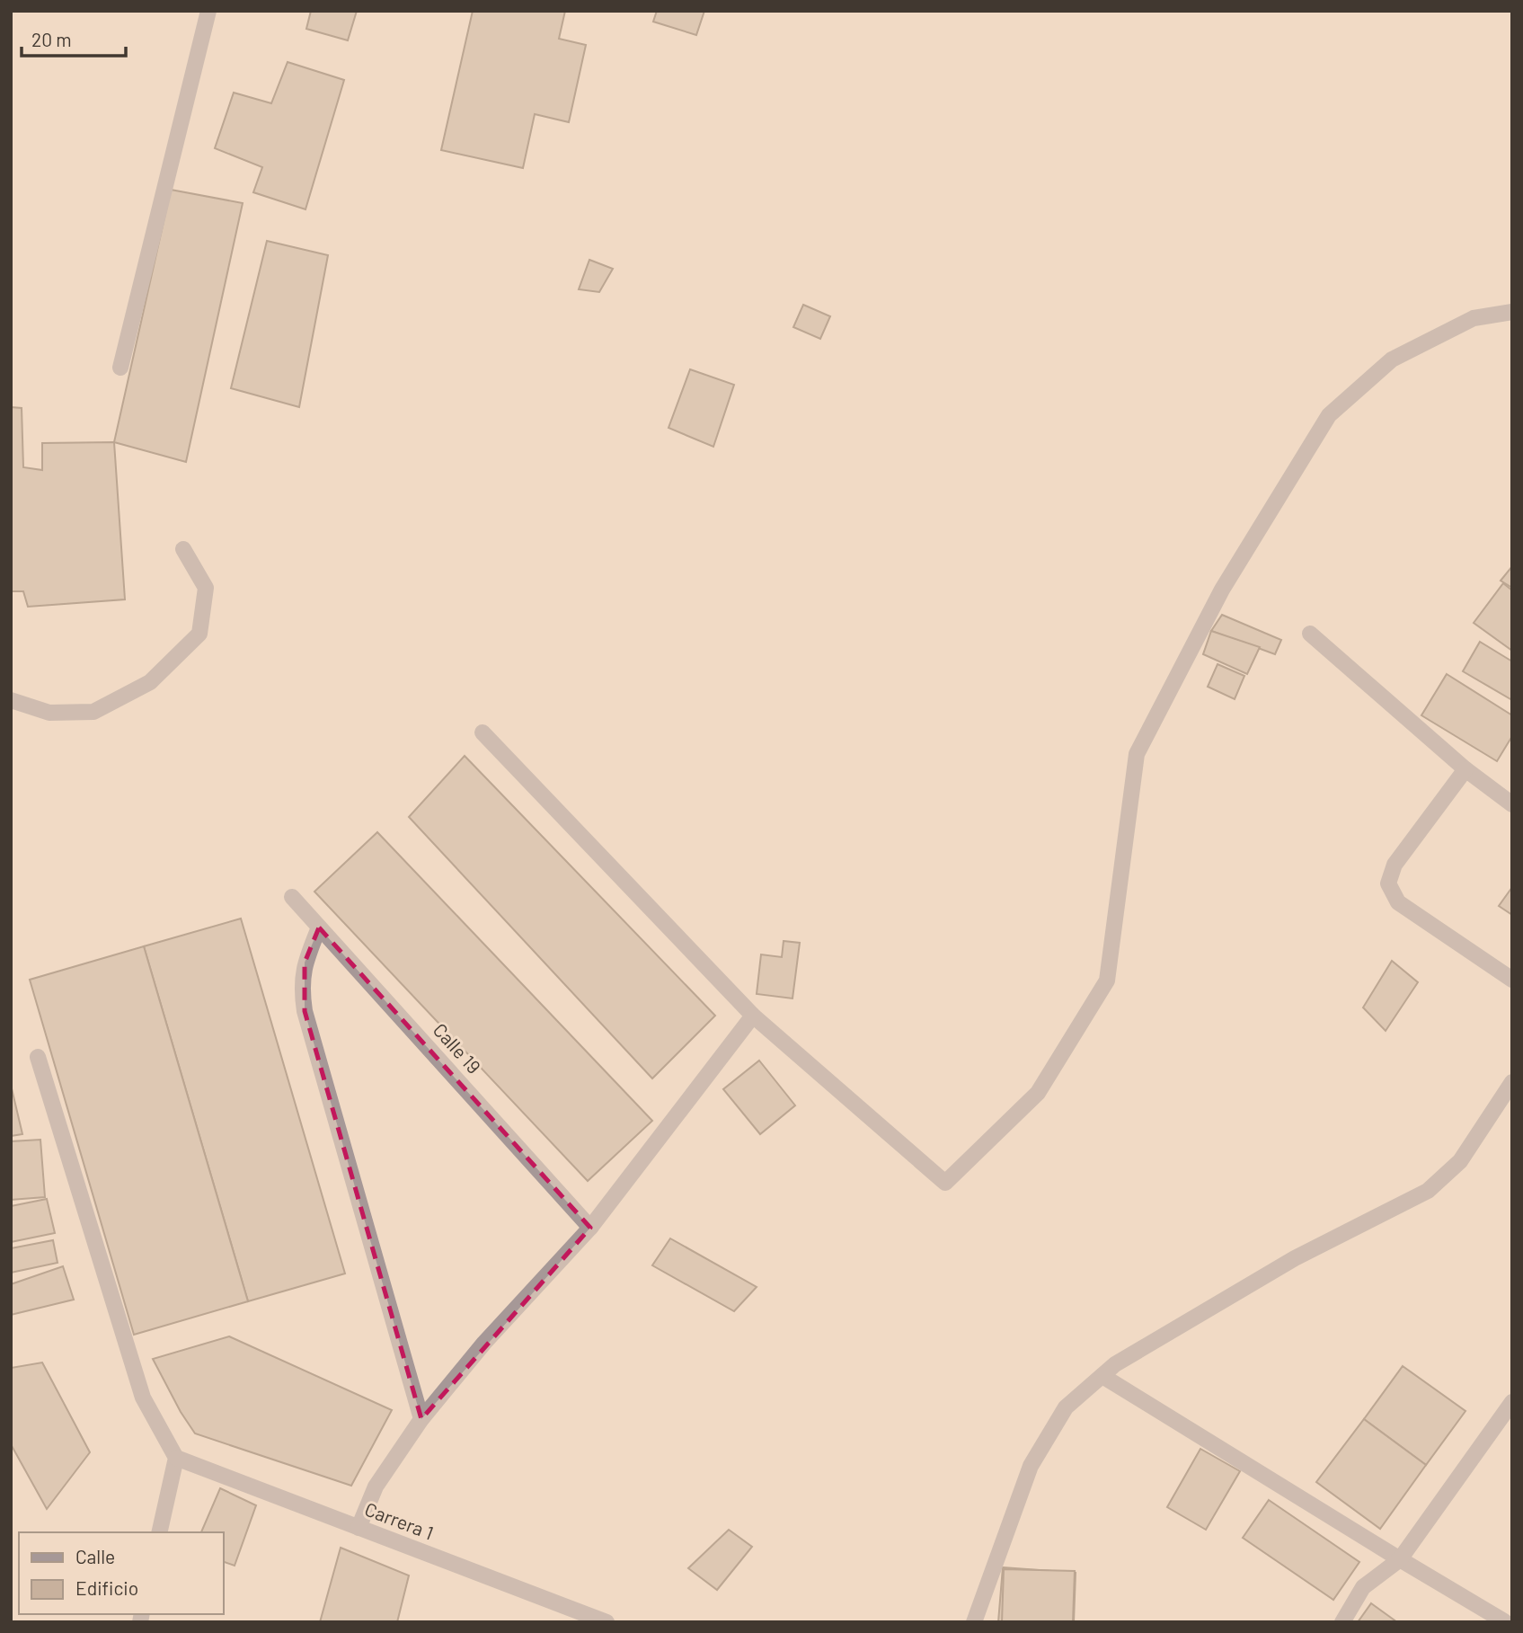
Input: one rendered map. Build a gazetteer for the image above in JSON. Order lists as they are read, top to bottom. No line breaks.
{"streets":{"street":["Calle 19","Carrera 1"]},"legend":["Calle","Edificio"],"scale_bar":"20 m"}
